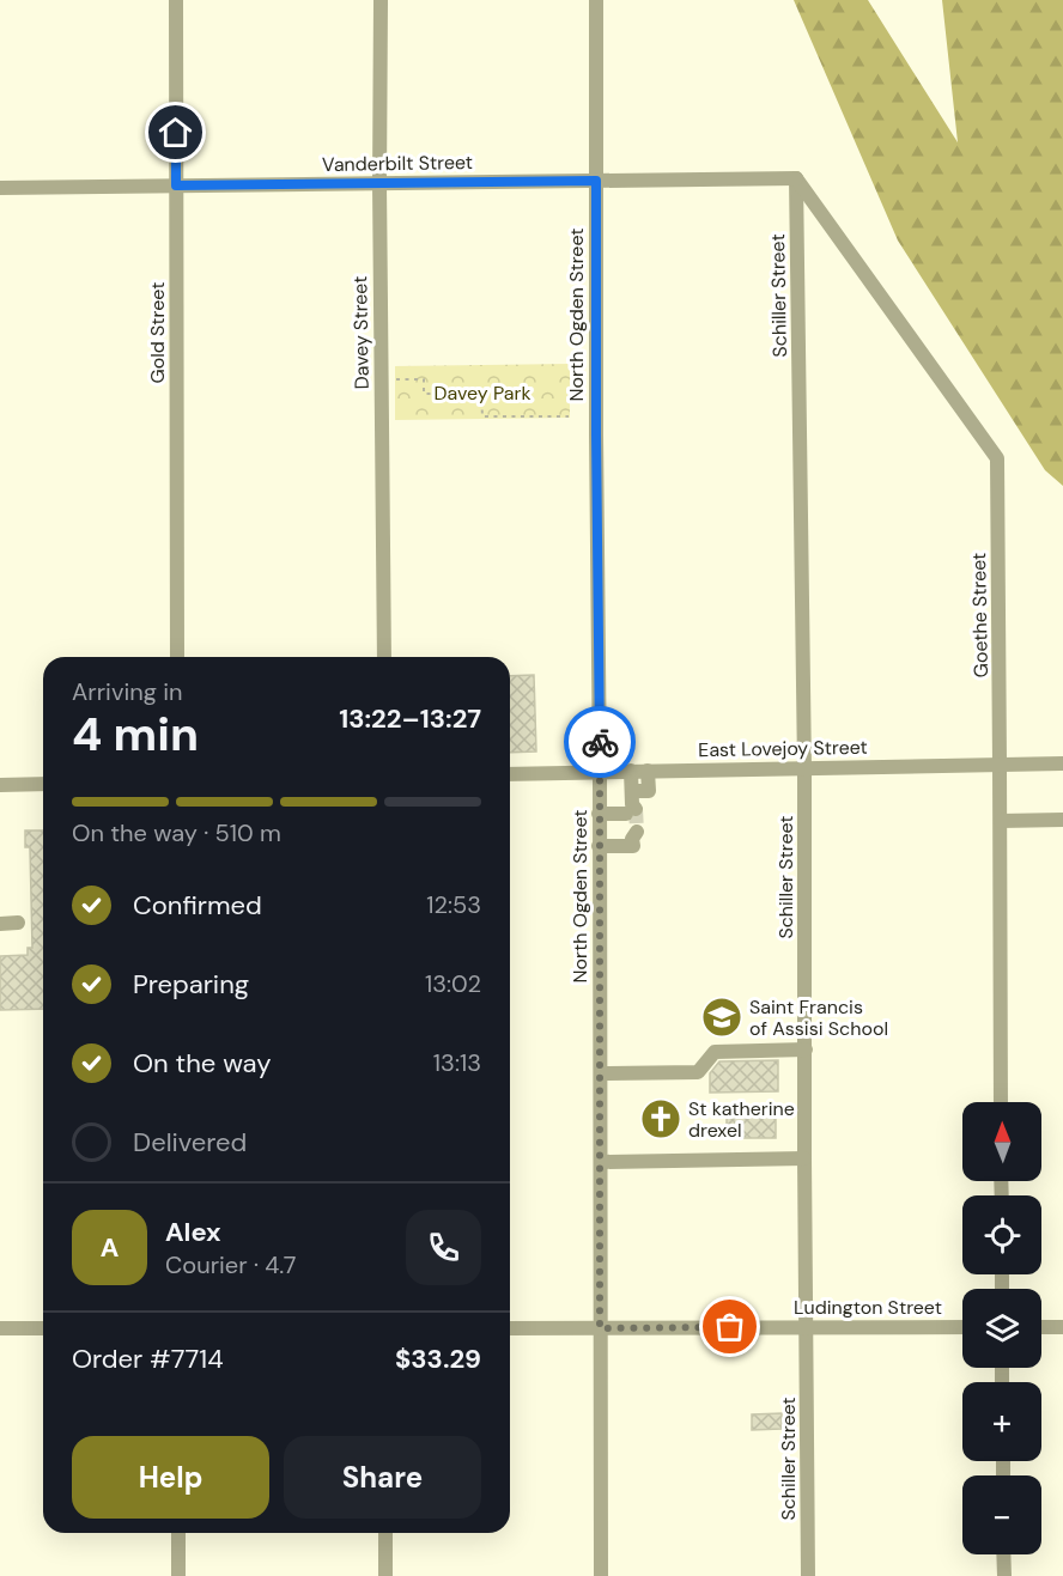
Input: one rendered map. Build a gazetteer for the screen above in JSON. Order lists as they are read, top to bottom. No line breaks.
{"streets":{"street":["Vanderbilt Street","Schiller Street","North Ogden Street","Gold Street","Davey Street","Goethe Street","East Lovejoy Street","Ludington Street"]},"crossings":[["Vanderbilt Street","Schiller Street"],["Vanderbilt Street","North Ogden Street"],["Vanderbilt Street","Gold Street"],["Vanderbilt Street","Davey Street"],["Vanderbilt Street","Goethe Street"],["Schiller Street","Goethe Street"],["Schiller Street","East Lovejoy Street"],["Schiller Street","Ludington Street"],["North Ogden Street","East Lovejoy Street"],["North Ogden Street","Ludington Street"],["Goethe Street","East Lovejoy Street"]],"parks":["Davey Park"],"places":{"school or university":["Saint Francis of Assisi School"],"church":["St katherine drexel"]},"north":"top","page":{"heading":["4 min","Arriving in","13:22–13:27"],"panel":["Alex","Courier · 4.7","Order #7714","$33.29"],"bar":"On the way · 510 m","list":[["Confirmed","12:53"],["Preparing","13:02"],["On the way","13:13"],"Delivered"],"map_buttons":["+","−"],"round":"A","buttons":["Help","Share"]}}
